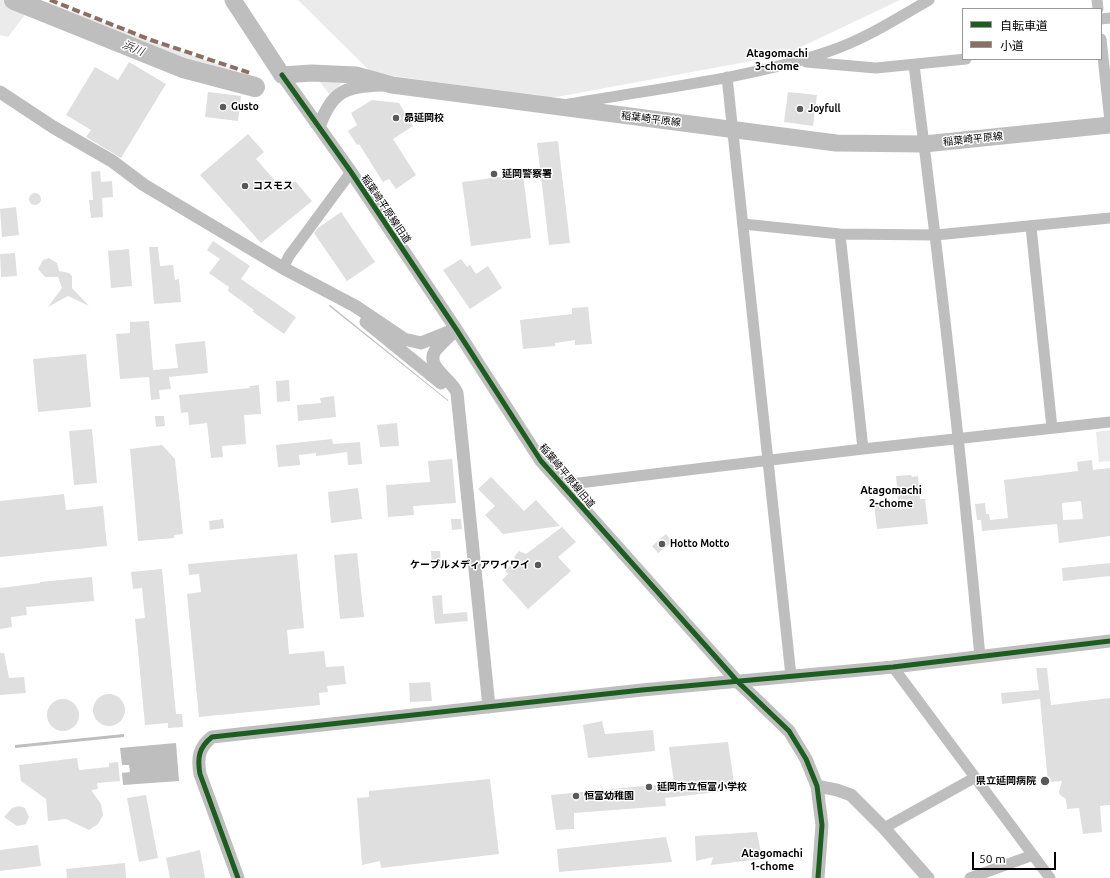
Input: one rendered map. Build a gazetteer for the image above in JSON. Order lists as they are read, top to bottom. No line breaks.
{"streets":{"main road":["稲葉崎平原線"],"street":["稲葉崎平原線旧道"]},"crossings":[["稲葉崎平原線","稲葉崎平原線旧道"]],"districts":["Atagomachi 3-chome","Atagomachi 2-chome","Atagomachi 1-chome"],"water":["浜川"],"places":["Gusto","Joyfull","昴延岡校","延岡警察署","コスモス","Hotto Motto","ケーブルメディアワイワイ","県立延岡病院","延岡市立恒富小学校","恒富幼稚園"],"legend":["自転車道","小道"],"scale_bar":"50 m"}
